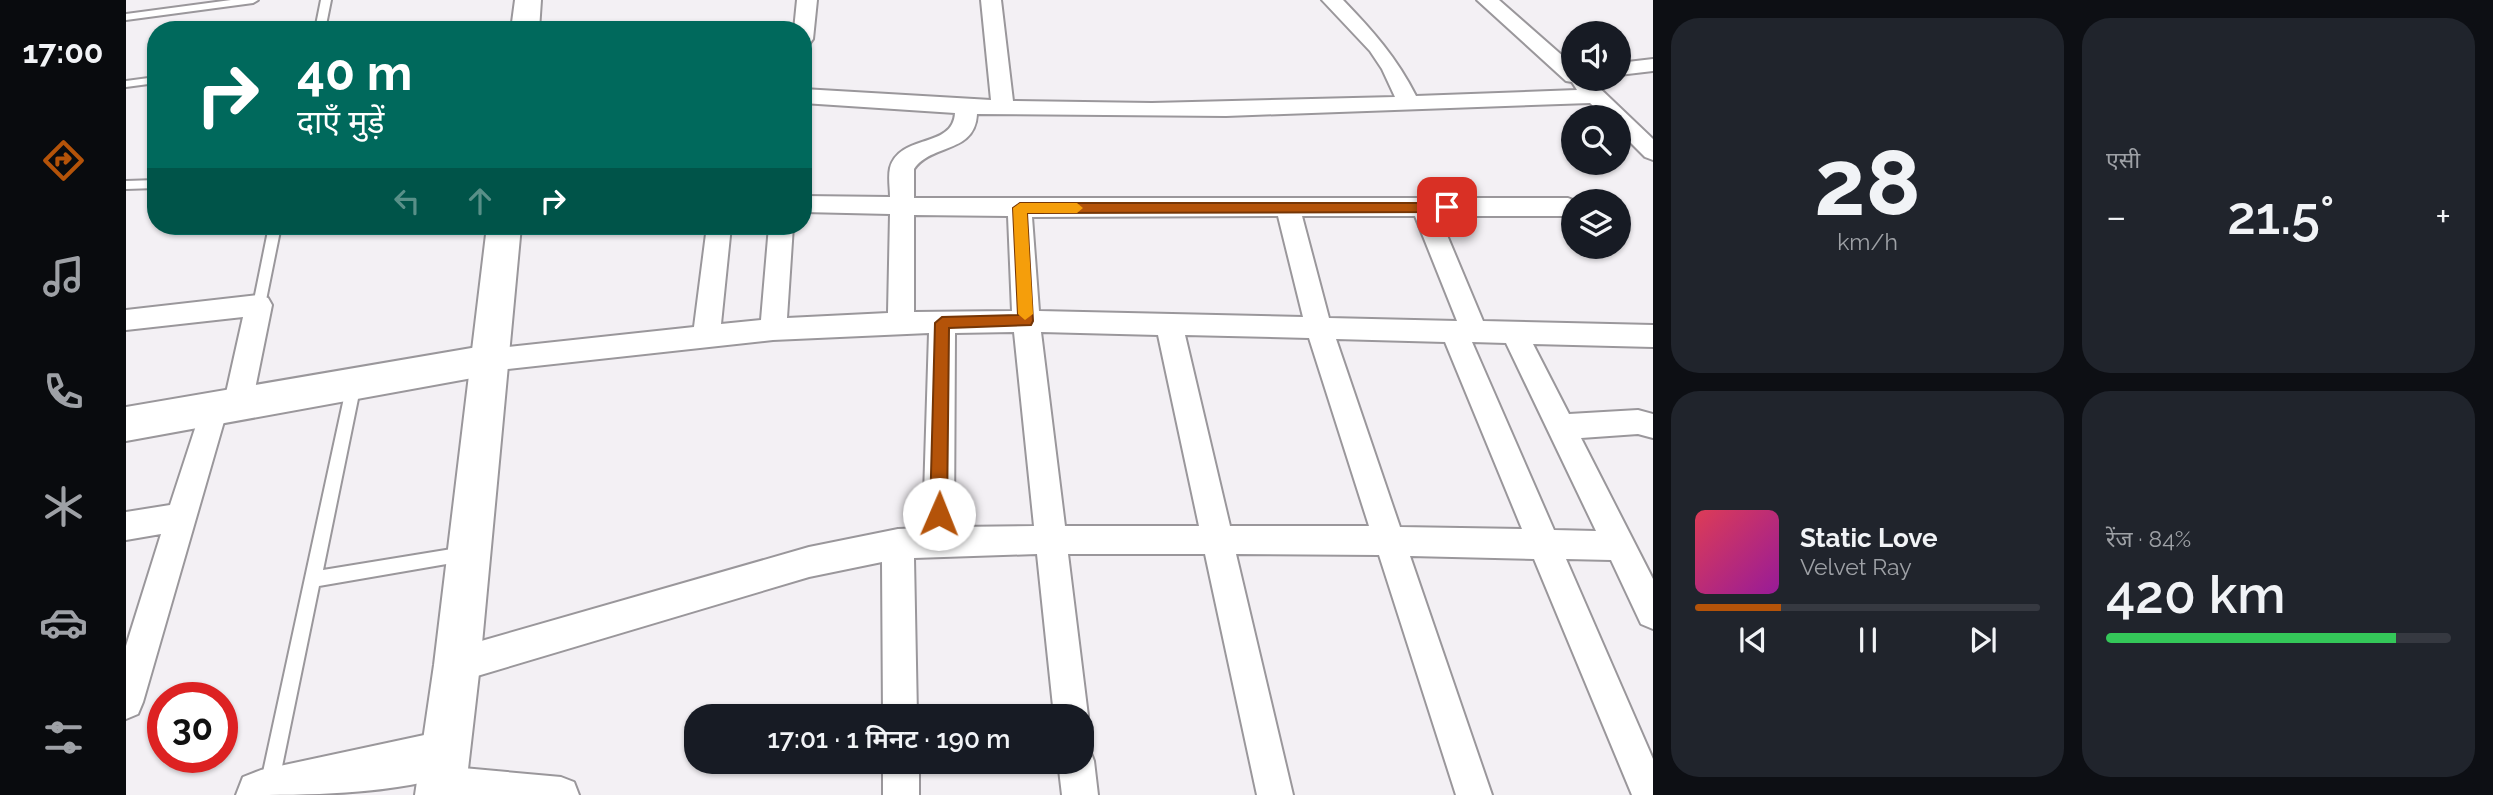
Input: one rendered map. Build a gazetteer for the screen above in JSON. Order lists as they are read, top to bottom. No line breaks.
{"page":{"tabs":"17:00","tile":[["28","km/h"],"एसी",["रेंज · 84%","420 km"]],"turn":["40 m","दाएँ मुड़ें"],"heat":["−","21.5°","+"],"song":["Static Love","Velvet Ray"],"limit":"30","trip":"17:01 · 1 मिनट · 190 m"}}
